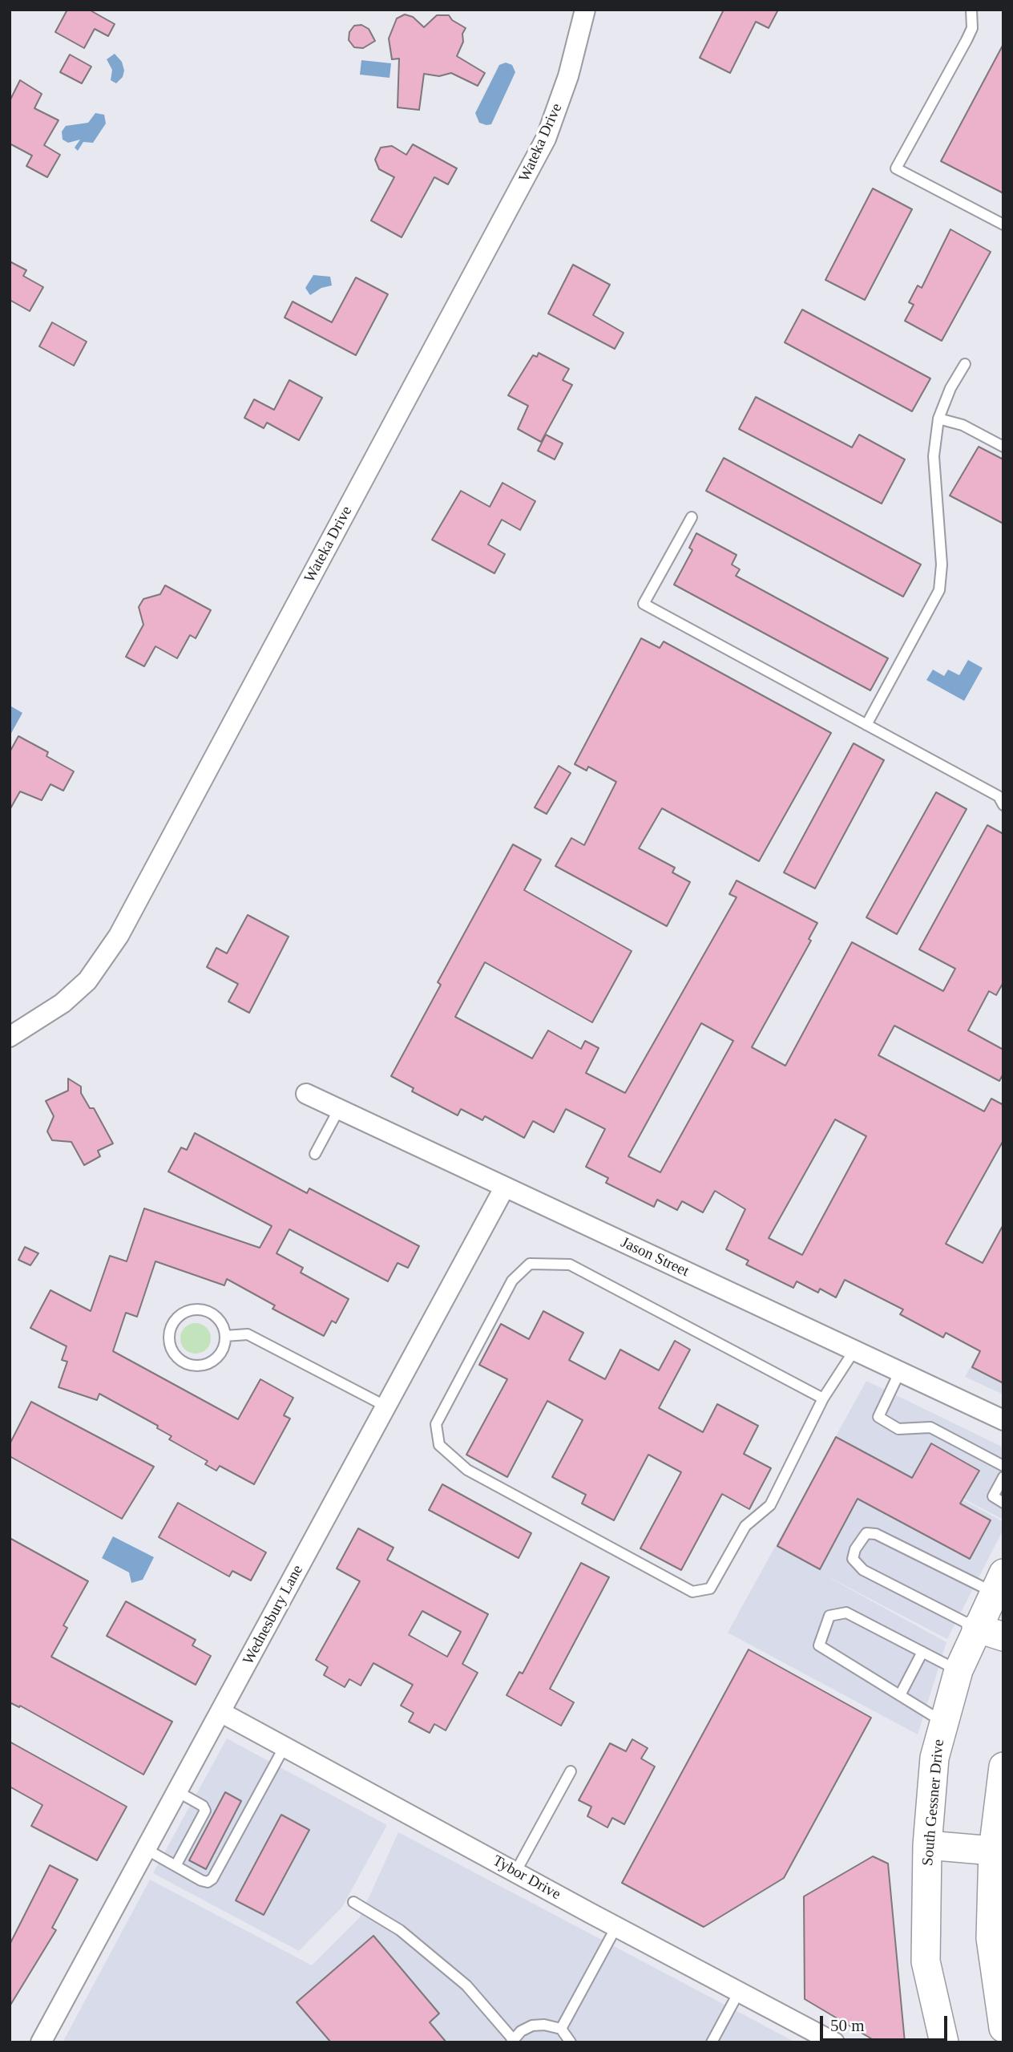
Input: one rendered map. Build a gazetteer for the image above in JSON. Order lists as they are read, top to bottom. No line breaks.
{"streets":{"main road":["South Gessner Drive"],"street":["Wateka Drive","Jason Street","Wednesbury Lane","Tybor Drive"]},"crossings":[["Jason Street","Wednesbury Lane"],["Wednesbury Lane","Tybor Drive"]],"scale_bar":"50 m"}
